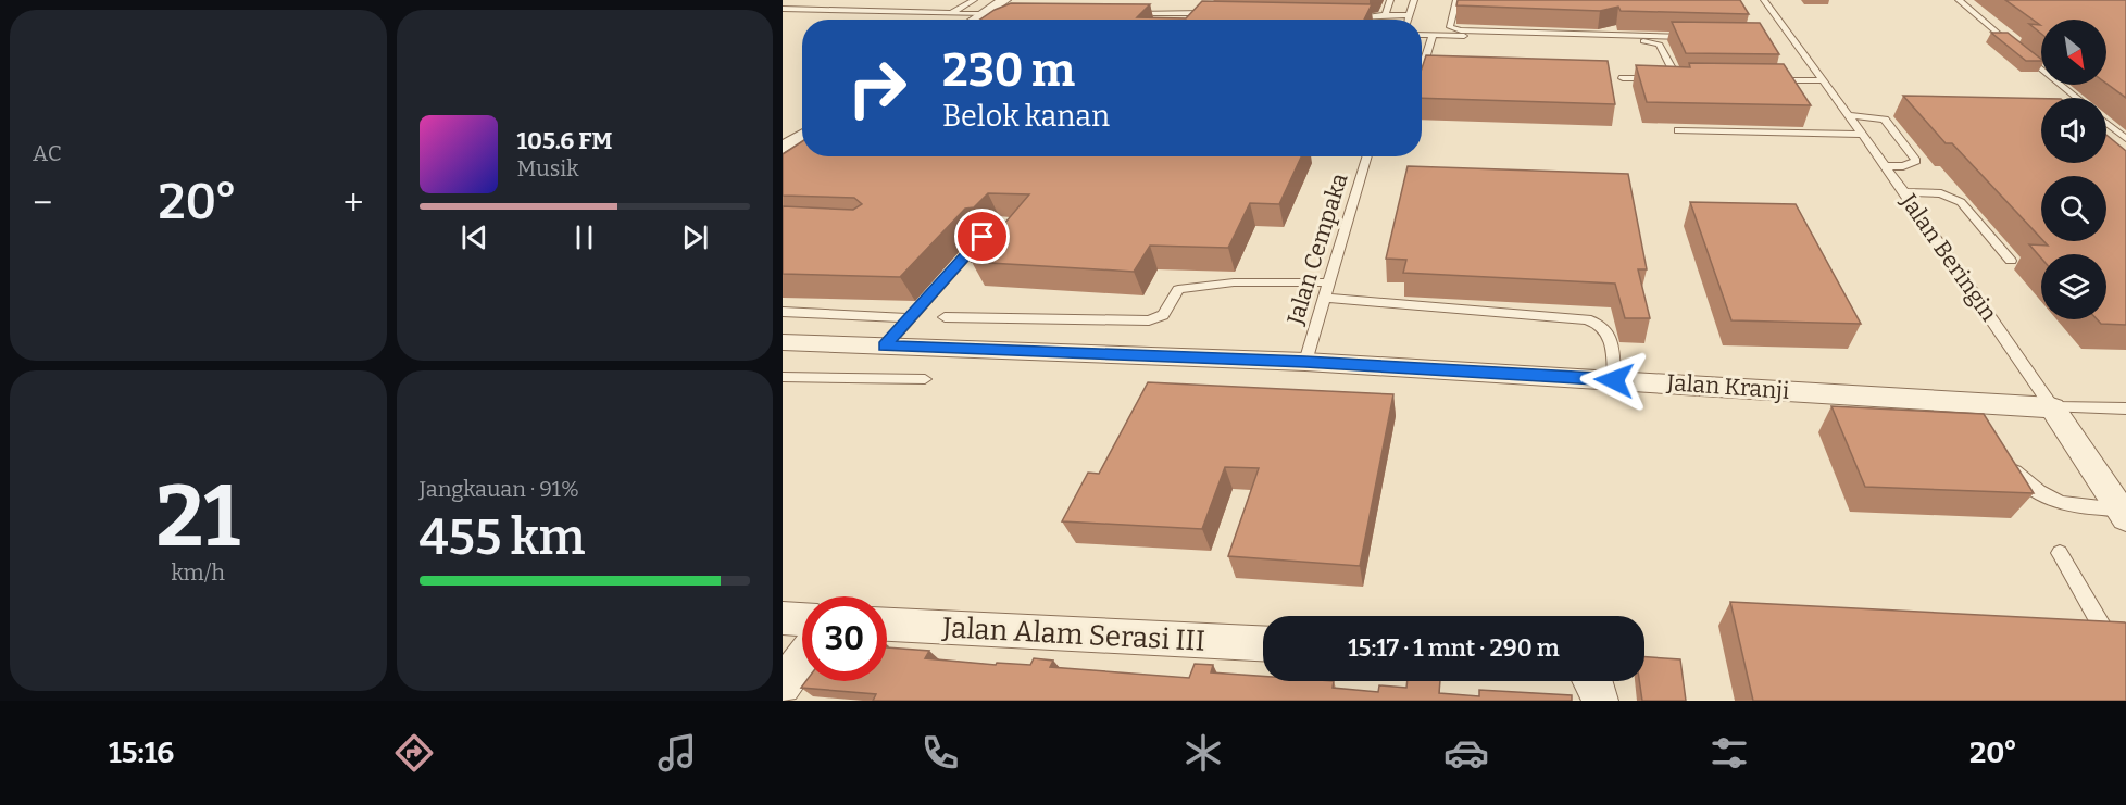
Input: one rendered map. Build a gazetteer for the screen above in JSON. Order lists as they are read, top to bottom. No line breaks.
{"streets":{"street":["Jalan Beringin","Jalan Kranji","Jalan Alam Serasi III"],"lane":["Jalan Cempaka"]},"crossings":[["Jalan Cempaka","Jalan Kranji"],["Jalan Beringin","Jalan Kranji"]],"north":"bottom right","page":{"tile":["AC",["21","km/h"],["Jangkauan · 91%","455 km"]],"turn":["230 m","Belok kanan"],"song":["105.6 FM","Musik"],"heat":["−","20°","+"],"limit":"30","trip":"15:17 · 1 mnt · 290 m","tabs":["15:16","20°"]}}
